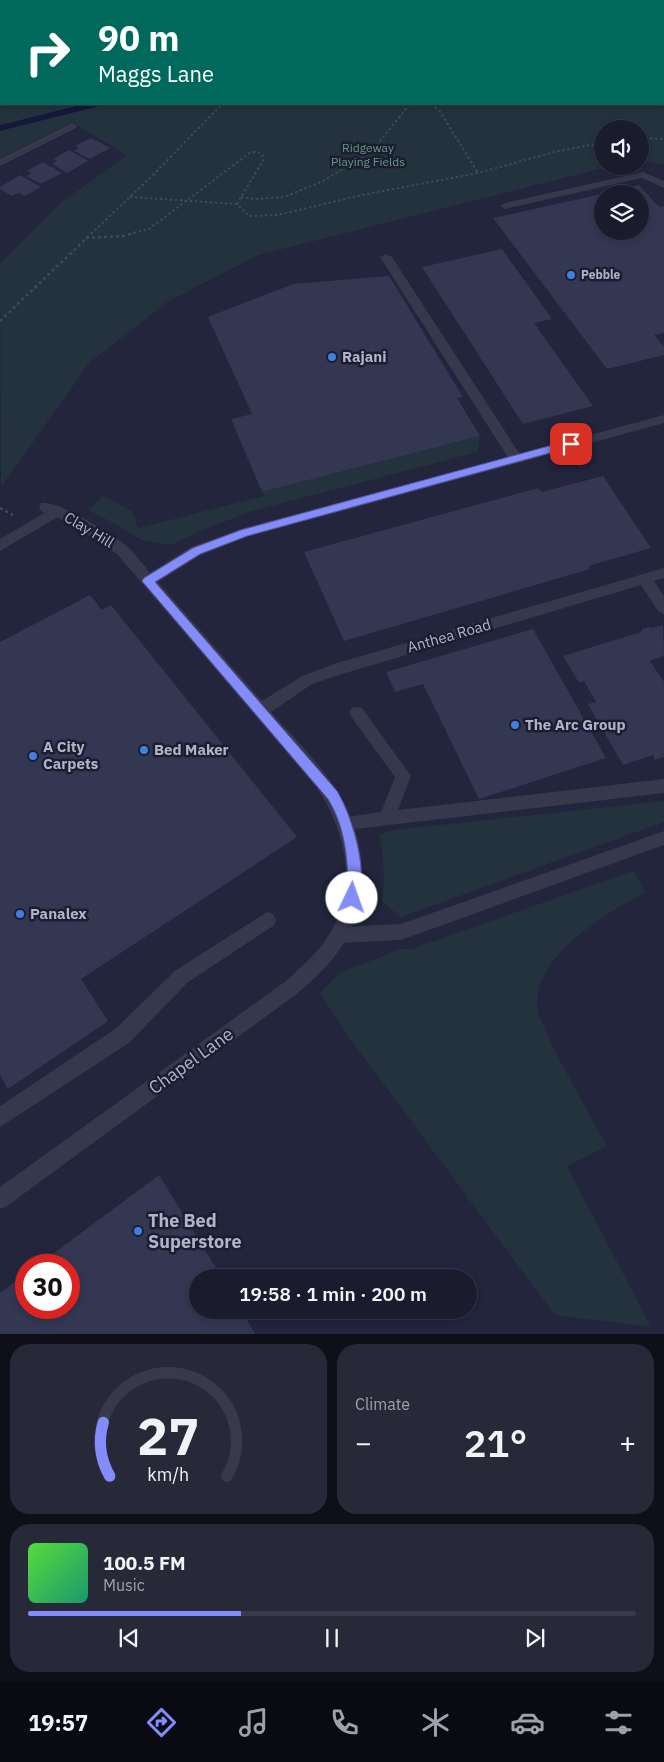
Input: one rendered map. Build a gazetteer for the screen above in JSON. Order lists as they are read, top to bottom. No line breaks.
{"streets":{"street":["Clay Hill","Anthea Road","Chapel Lane"]},"crossings":[["Clay Hill","Anthea Road"],["Clay Hill","Chapel Lane"]],"parks":["Ridgeway Playing Fields"],"places":["Pebble","Rajani","The Arc Group","Bed Maker","A City Carpets","Panalex","The Bed Superstore"],"page":{"turn":["90 m","Maggs Lane"],"limit":"30","trip":"19:58 · 1 min · 200 m","tile":"Climate","heat":["−","21°","+"],"song":["100.5 FM","Music"],"tabs":"19:57","gauge":["27","km/h"]}}
